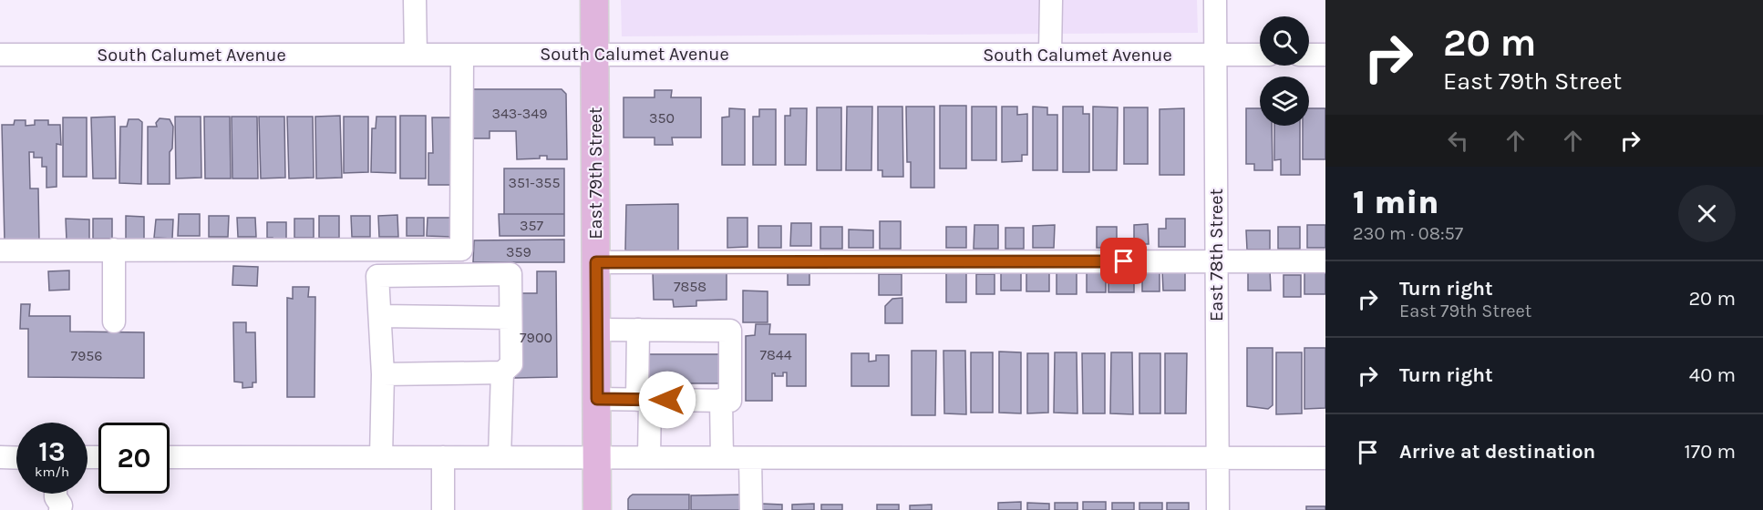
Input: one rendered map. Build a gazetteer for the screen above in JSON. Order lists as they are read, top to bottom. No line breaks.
{"streets":{"main road":["East 79th Street"],"street":["South Calumet Avenue","East 78th Street"]},"crossings":[["South Calumet Avenue","East 79th Street"],["South Calumet Avenue","East 78th Street"]],"house_numbers":["343-349","350","351-355","357","359","7858","7900","7844","7956"],"page":{"turn":["20 m","East 79th Street"],"heading":["1 min","230 m · 08:57"],"list":[{"name":"Turn right","note":"East 79th Street","value":"20 m"},{"name":"Turn right","value":"40 m"},{"name":"Arrive at destination","value":"170 m"}],"speed":"13 km/h","limit":"20"}}
